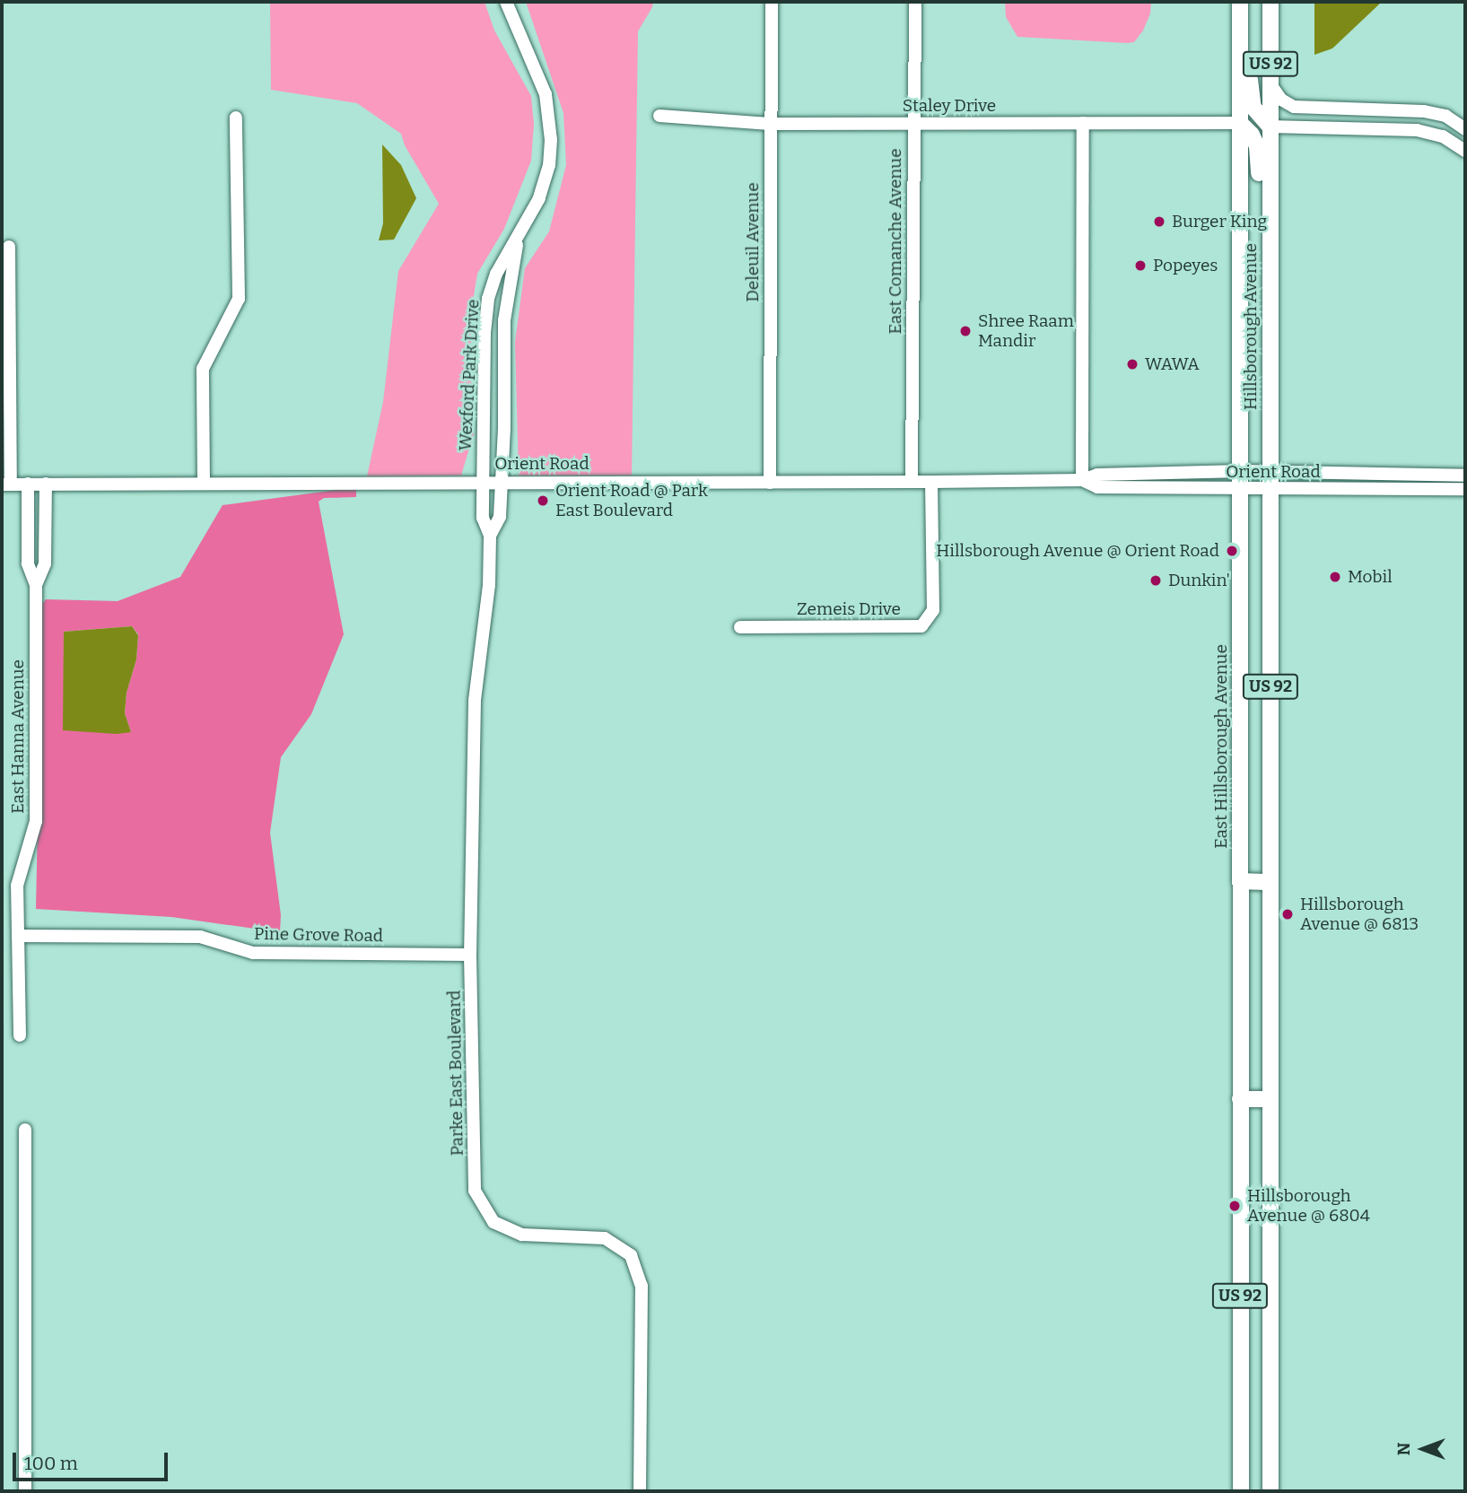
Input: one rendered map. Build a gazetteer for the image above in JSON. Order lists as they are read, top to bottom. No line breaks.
{"streets":{"main road":["US 92","Hillsborough Avenue","East Hillsborough Avenue"],"street":["Staley Drive","East Comanche Avenue","Deleuil Avenue","Wexford Park Drive","Orient Road","Zemeis Drive","East Hanna Avenue","Pine Grove Road","Parke East Boulevard"]},"crossings":[["US 92","Hillsborough Avenue"],["US 92","Orient Road"],["Staley Drive","East Comanche Avenue"],["Staley Drive","Deleuil Avenue"],["Staley Drive","East Hillsborough Avenue"],["East Comanche Avenue","Orient Road"],["Deleuil Avenue","Orient Road"],["Hillsborough Avenue","Orient Road"],["Wexford Park Drive","Orient Road"],["Wexford Park Drive","Parke East Boulevard"],["Orient Road","Zemeis Drive"],["Orient Road","East Hanna Avenue"],["Orient Road","East Hillsborough Avenue"],["Orient Road","Parke East Boulevard"],["East Hanna Avenue","Pine Grove Road"],["Pine Grove Road","Parke East Boulevard"]],"places":["Burger King","Popeyes","Shree Raam Mandir","WAWA","Orient Road @ Park East Boulevard","Hillsborough Avenue @ Orient Road","Mobil","Dunkin'","Hillsborough Avenue @ 6813","Hillsborough Avenue @ 6804"],"scale_bar":"100 m","north":"left"}
